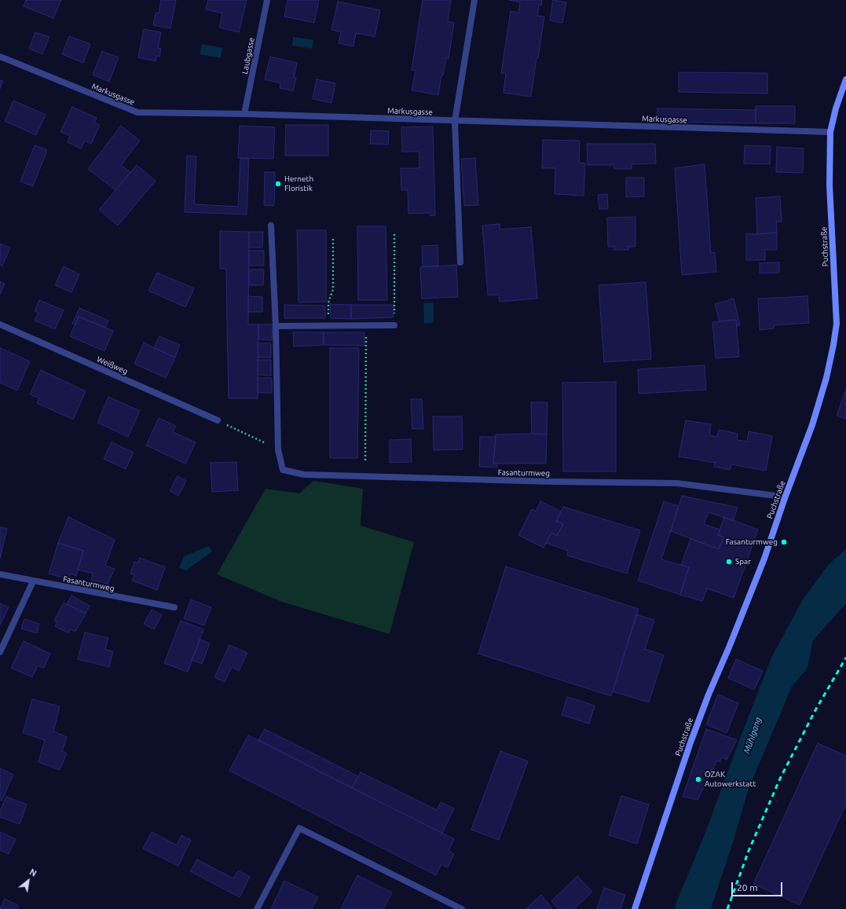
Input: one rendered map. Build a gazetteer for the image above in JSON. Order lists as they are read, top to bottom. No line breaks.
{"streets":{"main road":["Puchstraße"],"street":["Laubgasse","Markusgasse","Weißweg","Fasanturmweg"]},"crossings":[["Laubgasse","Markusgasse"],["Markusgasse","Puchstraße"],["Puchstraße","Fasanturmweg"]],"water":["Mühlgang"],"places":["Herneth Floristik","Fasanturmweg","Spar","ÖZAK Autowerkstatt"],"scale_bar":"20 m","north":"top right"}
